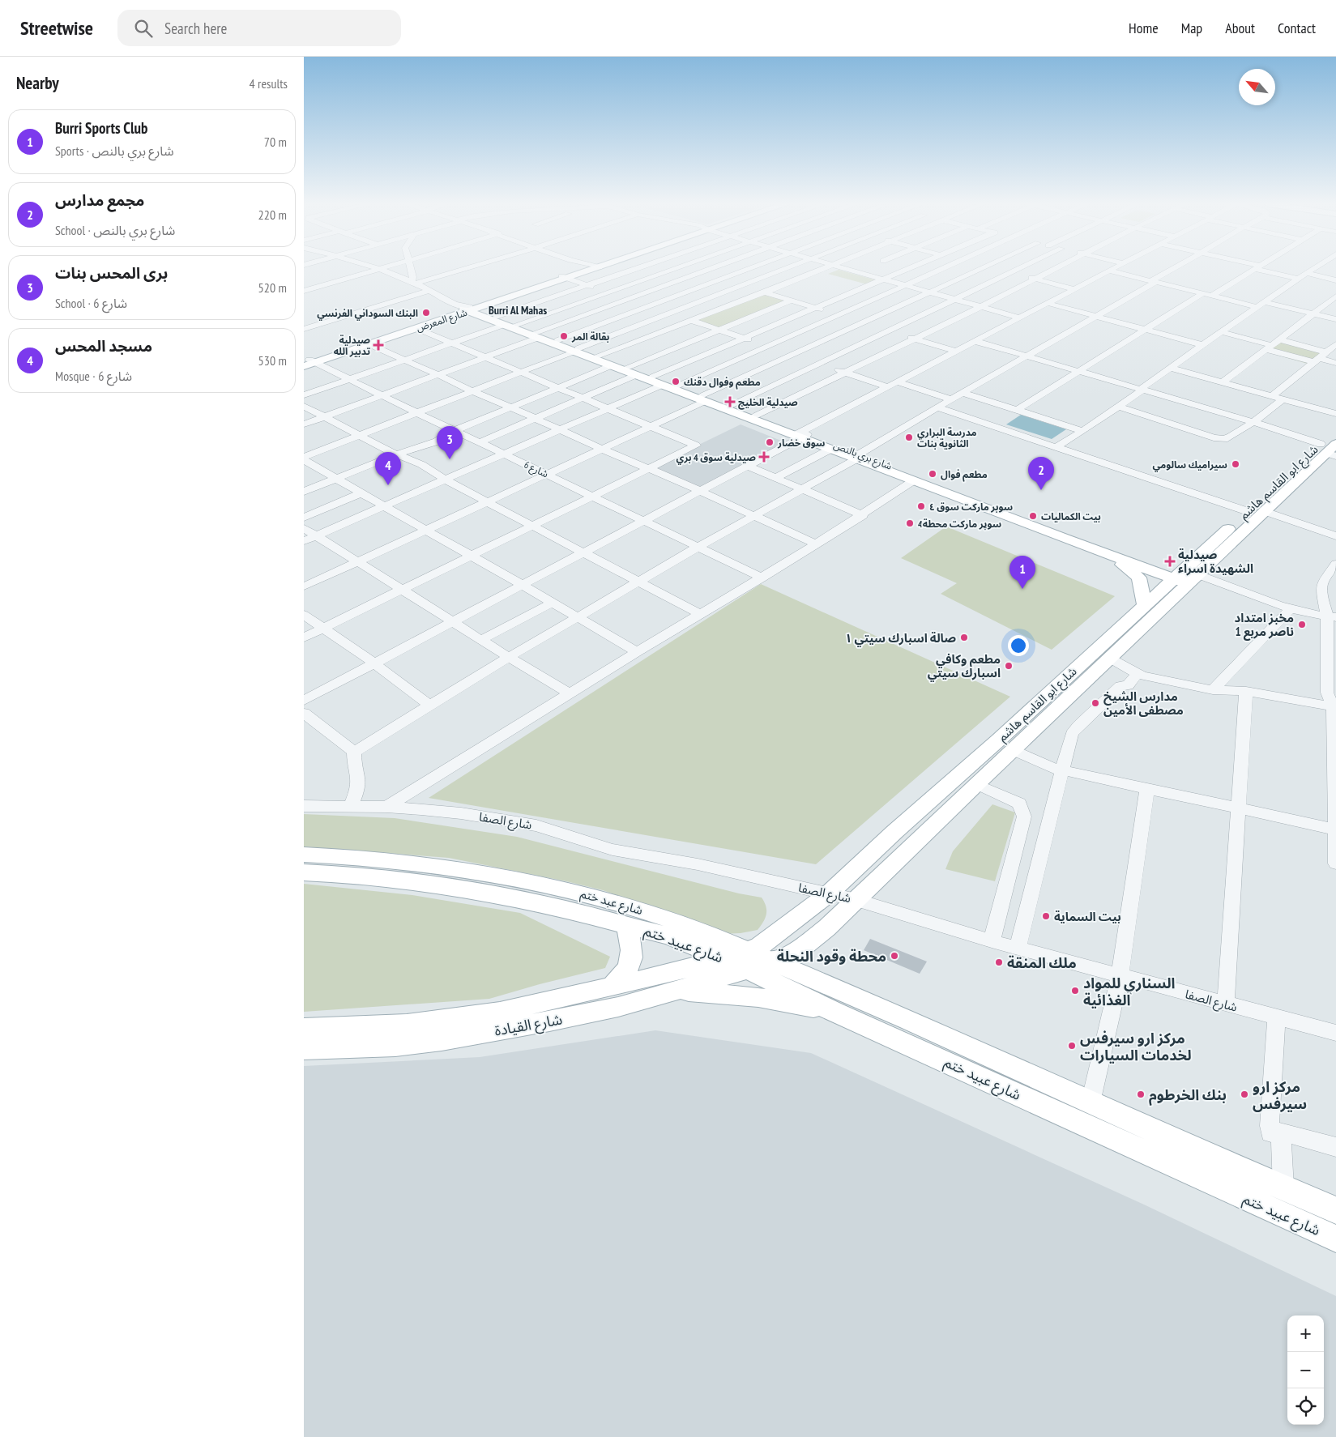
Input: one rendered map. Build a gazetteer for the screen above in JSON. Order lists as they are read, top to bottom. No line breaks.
{"streets":{"main road":["شارع المعرض","شارع بري بالنص","شارع ابو القاسم هاشم","شارع عبد ختم","شارع عبيد ختم","شارع القيادة"],"street":["شارع 6","شارع الصفا"]},"crossings":[["شارع المعرض","شارع بري بالنص"],["شارع المعرض","شارع 6"],["شارع بري بالنص","شارع ابو القاسم هاشم"],["شارع ابو القاسم هاشم","شارع الصفا"],["شارع ابو القاسم هاشم","شارع عبد ختم"],["شارع ابو القاسم هاشم","شارع عبيد ختم"],["شارع ابو القاسم هاشم","شارع القيادة"],["شارع عبد ختم","شارع عبيد ختم"],["شارع عبد ختم","شارع القيادة"],["شارع عبيد ختم","شارع القيادة"]],"districts":["Burri Al Mahas"],"places":{"other":["البنك السوداني الفرنسي","بقالة المر","مطعم وفوال دقنك","مدرسة البراري الثانوية بنات","سوق خضار","سيراميك سالومي","مطعم فوال","سوبر ماركت سوق ٤","بيت الكماليات","سوپر مارکت محطة4","مخبز امتداد ناصر مربع 1","صالة اسبارك سيتي ١","مطعم وكافي اسبارك سيتي","مدارس الشيخ مصطفى الأمين","بيت السماية","محطة وقود النحلة","ملك المنقة","السناري للمواد الغذائية","مركز ارو سيرفس لخدمات السيارات","بنك الخرطوم","مركز ارو سيرفس"],"health":["صيدلية تدبير الله","صيدلية الخليج","صيدلية سوق 4 بري","صيدلية الشهيدة اسراء"]},"north":"top left","page":{"header":"Streetwise","search":"Search here","nav":["Home","Map","About","Contact"],"heading":["Nearby","4 results"],"list":[{"mark":"1","name":"Burri Sports Club","note":"Sports · شارع بري بالنص","value":"70 m"},{"mark":"2","name":"مجمع مدارس","note":"School · شارع بري بالنص","value":"220 m"},{"mark":"3","name":"برى المحس بنات","note":"School · شارع 6","value":"520 m"},{"mark":"4","name":"مسجد المحس","note":"Mosque · شارع 6","value":"530 m"}],"pins":["3","4","2","1"],"map_buttons":["+","−"]}}
